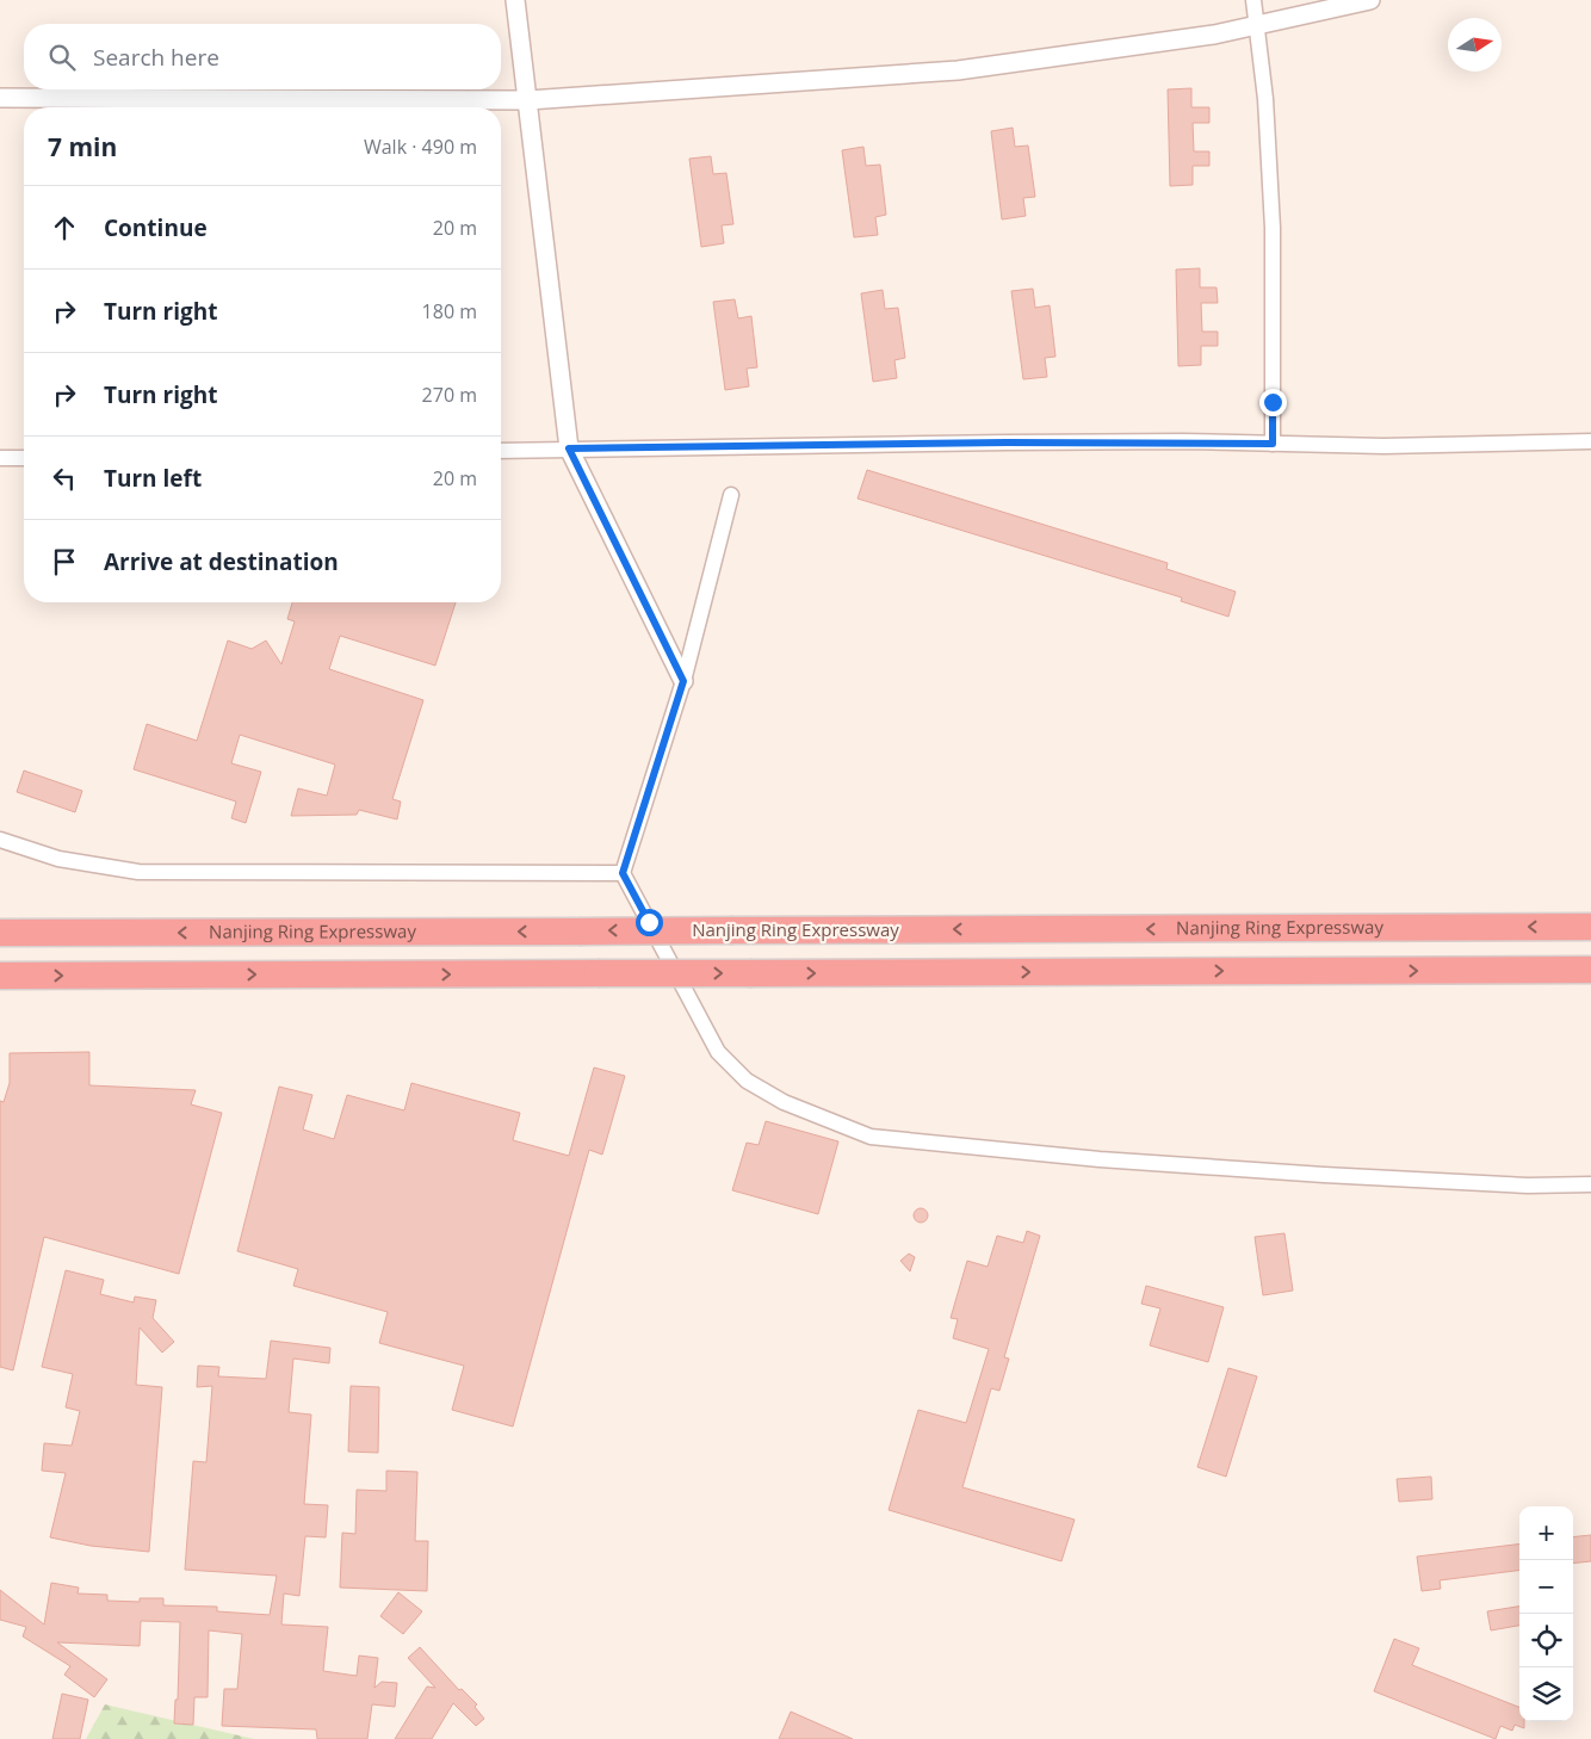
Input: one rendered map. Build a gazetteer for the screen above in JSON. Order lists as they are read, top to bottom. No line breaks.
{"streets":{"highway":["Nanjing Ring Expressway"]},"north":"right","page":{"search":"Search here","heading":["7 min","Walk · 490 m"],"list":[["Continue","20 m"],["Turn right","180 m"],["Turn right","270 m"],["Turn left","20 m"],"Arrive at destination"],"map_buttons":["+","−"]}}
